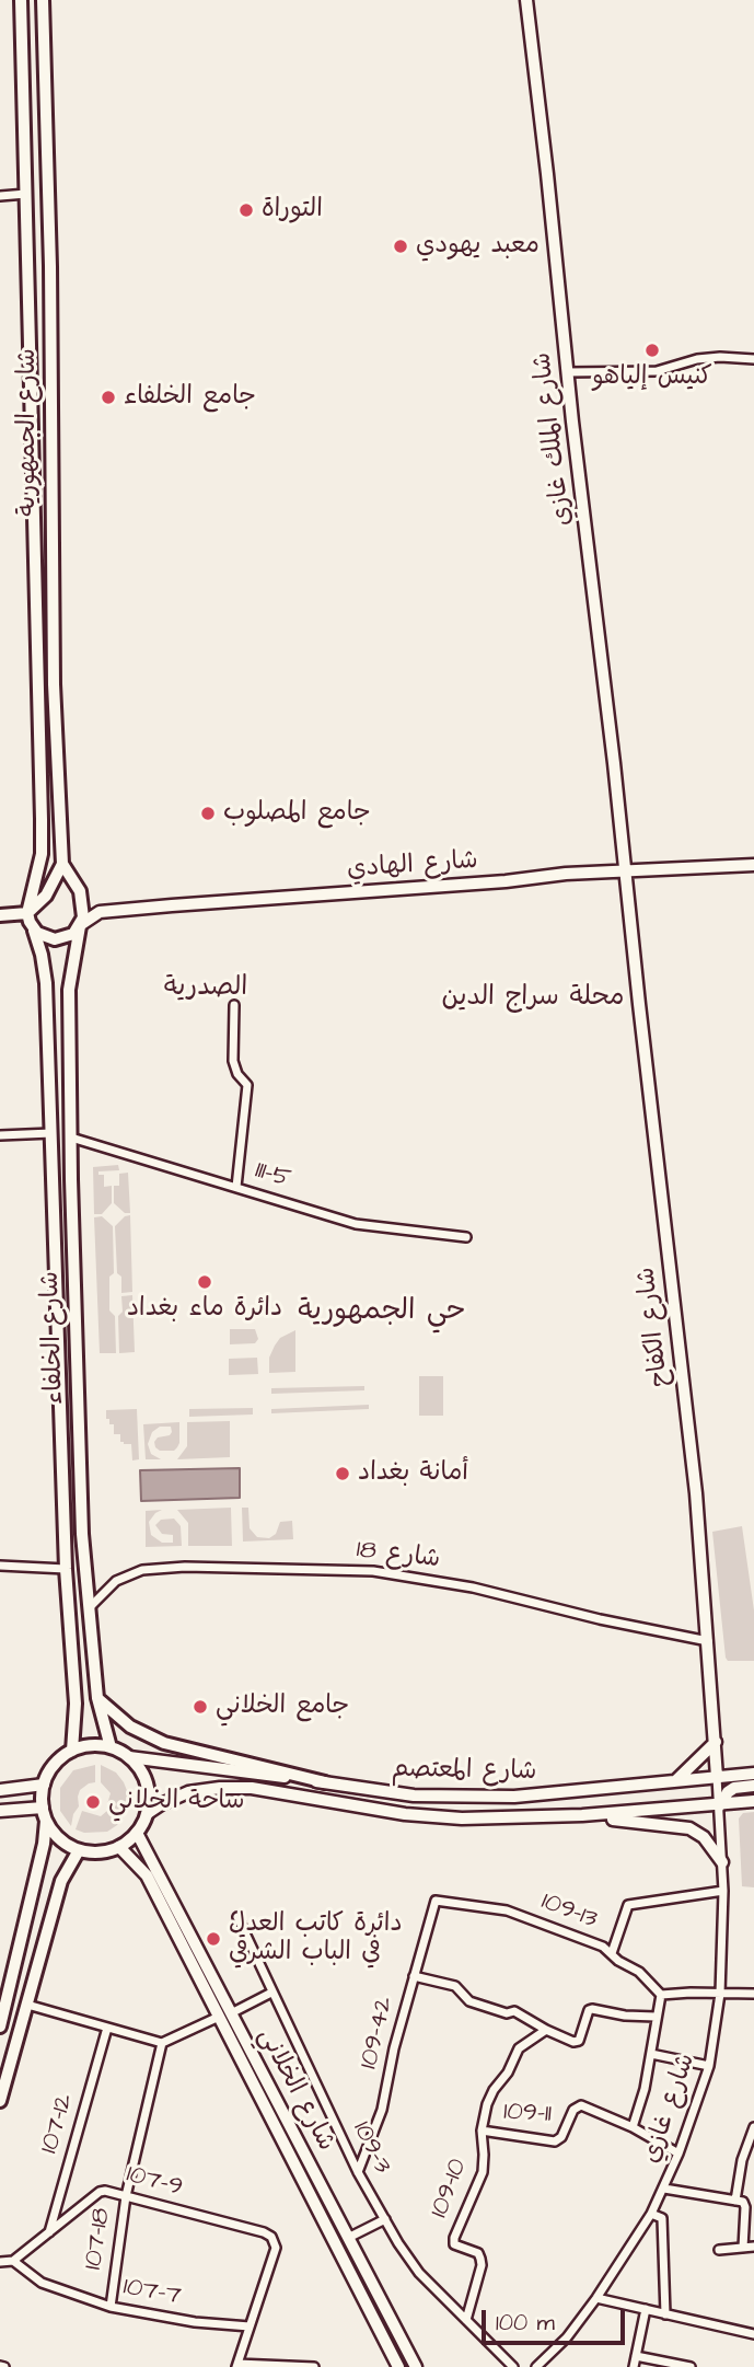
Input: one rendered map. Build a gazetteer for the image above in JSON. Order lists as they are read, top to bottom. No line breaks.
{"streets":{"main road":["شارع الجمهورية","شارع الملك غازي","شارع الهادي","شارع الكفاح","شارع الخلفاء","شارع المعتصم","شارع الخلاني"],"street":["111-5","شارع 18","109-13","109-42","شارع غازي","109-11","107-12","109-3","107-9","109-10","107-18","107-7"]},"crossings":[["شارع الجمهورية","شارع الخلفاء"],["شارع الملك غازي","شارع الهادي"],["شارع الملك غازي","شارع الكفاح"],["شارع الهادي","شارع الكفاح"],["شارع الهادي","شارع الخلفاء"],["111-5","شارع الخلفاء"],["شارع الكفاح","شارع 18"],["شارع الكفاح","شارع المعتصم"],["شارع الكفاح","شارع غازي"],["شارع الخلفاء","شارع 18"],["شارع الخلفاء","شارع المعتصم"],["شارع الخلفاء","شارع الخلاني"],["شارع المعتصم","شارع الخلاني"],["شارع المعتصم","شارع غازي"],["109-13","109-42"],["109-42","109-3"],["شارع غازي","109-11"],["109-11","109-10"],["107-12","107-9"],["109-3","109-10"],["107-9","107-18"],["107-9","107-7"],["107-18","107-7"]],"districts":["الصدرية","محلة سراج الدين","حي الجمهورية"],"places":["التوراة","معبد يهودي","كنيس إلياهو","جامع الخلفاء","جامع المصلوب","دائرة ماء بغداد","أمانة بغداد","جامع الخلاني","ساحة الخلاني","دائرة كاتب العدل في الباب الشرقي"],"scale_bar":"100 m"}
